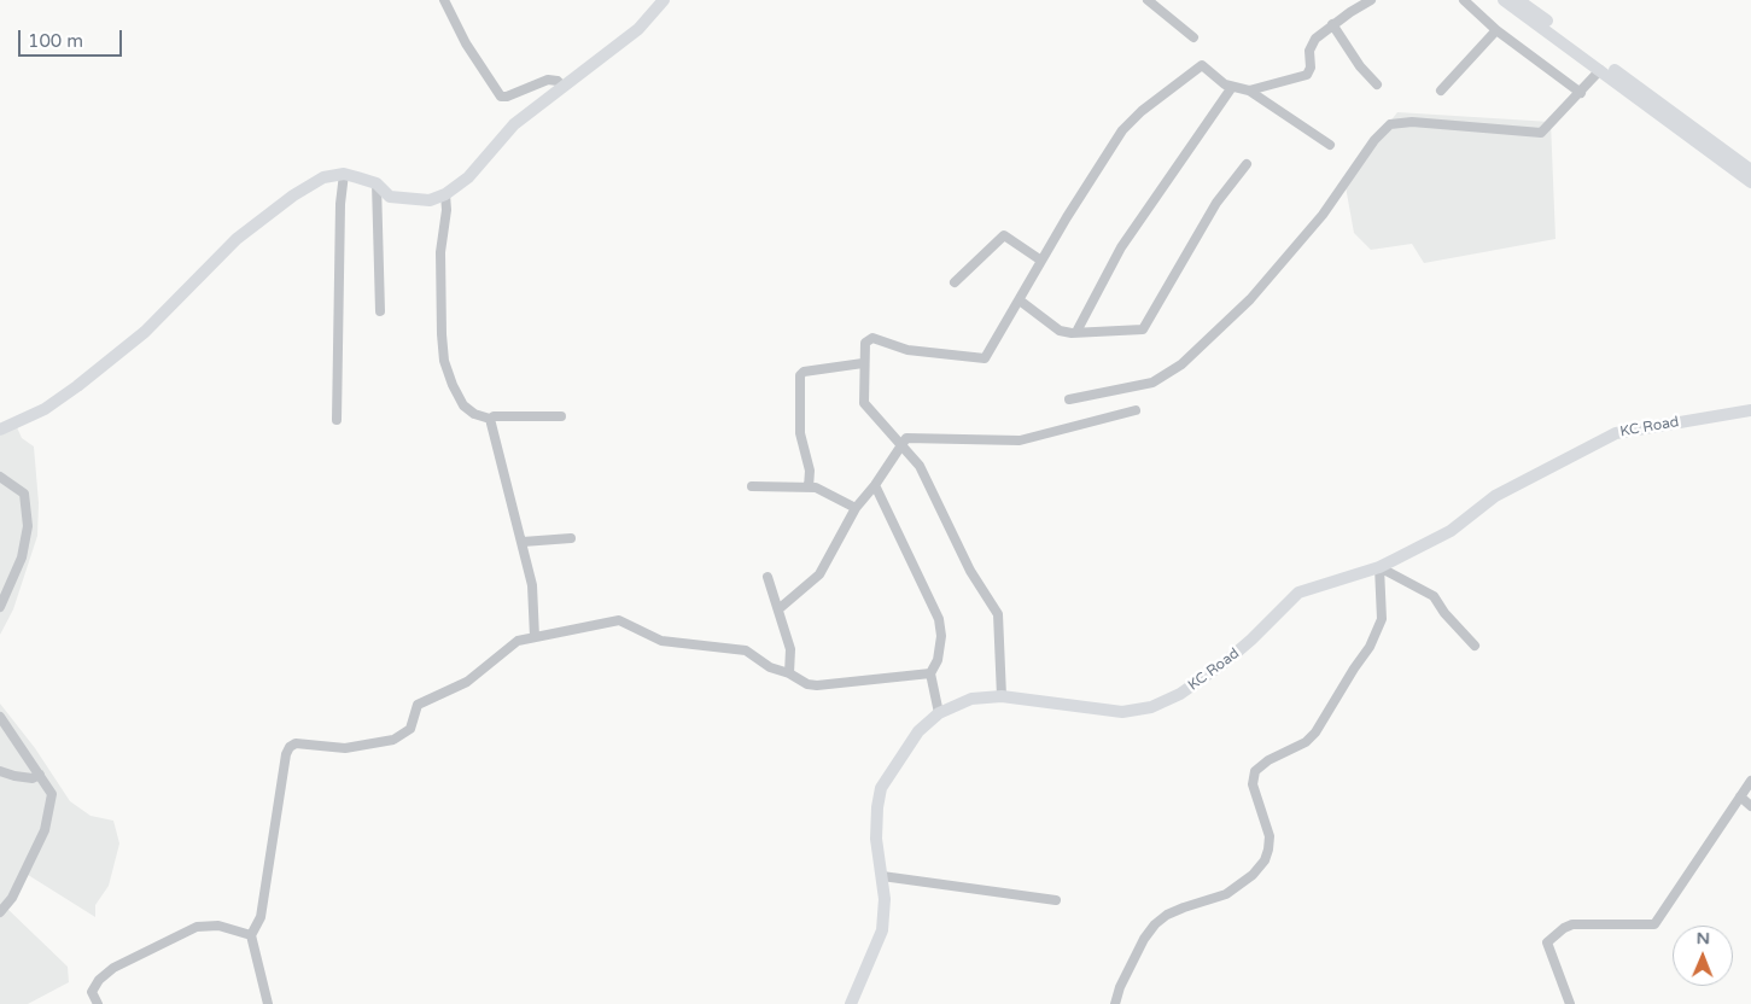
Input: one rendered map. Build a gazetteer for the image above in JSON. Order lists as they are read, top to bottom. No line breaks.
{"streets":{"main road":["KC Road"]},"scale_bar":"100 m","north":"top"}
